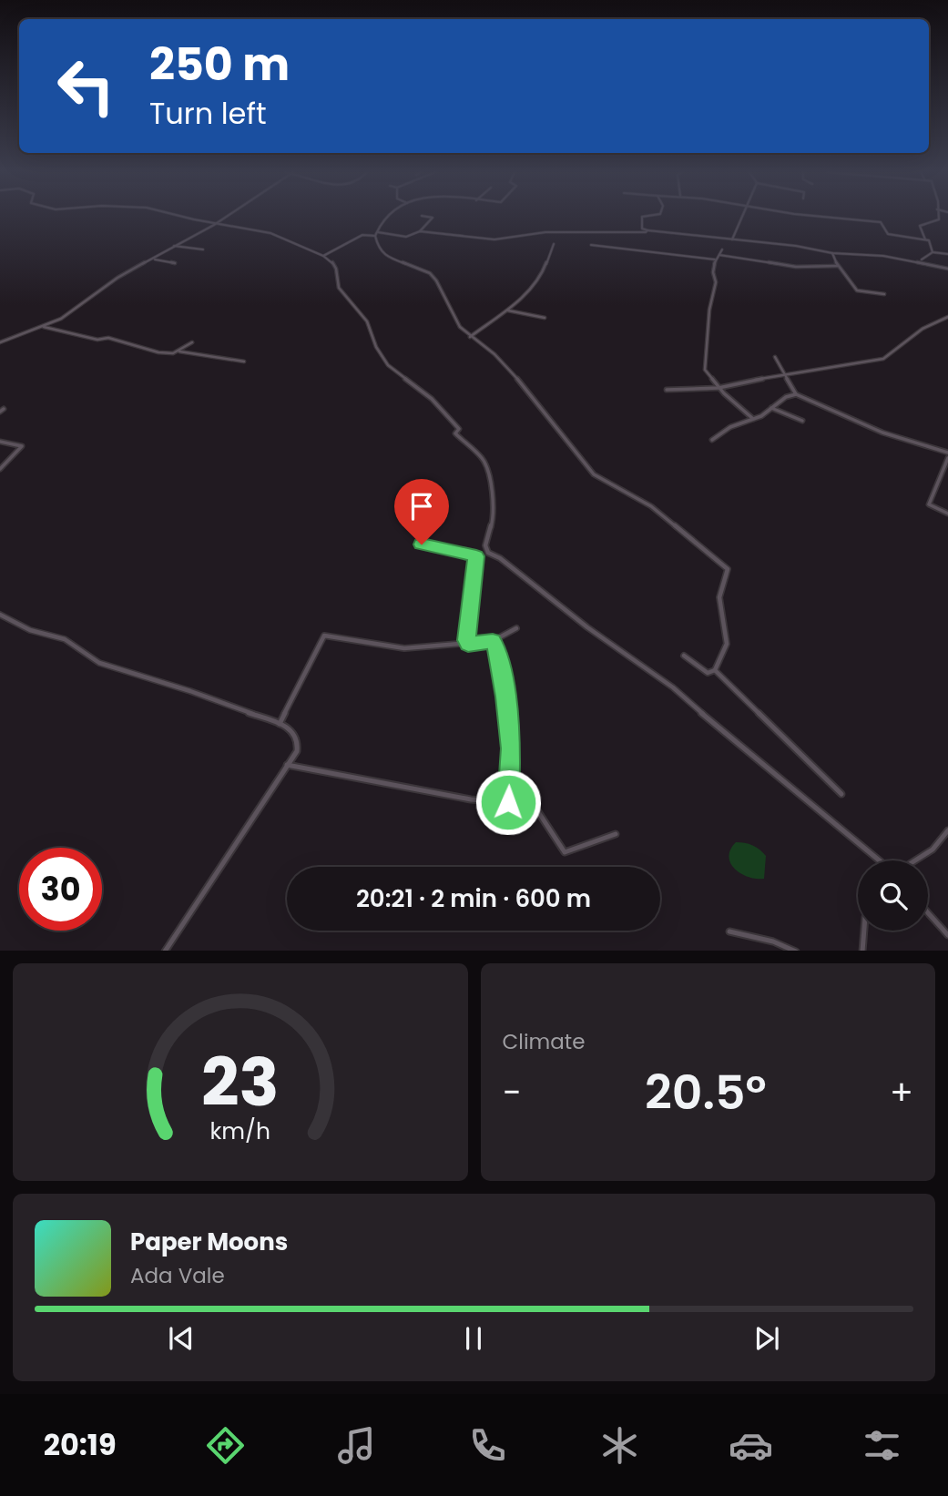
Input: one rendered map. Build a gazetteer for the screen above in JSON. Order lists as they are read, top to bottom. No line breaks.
{"page":{"turn":["250 m","Turn left"],"limit":"30","trip":"20:21 · 2 min · 600 m","tile":"Climate","heat":["−","20.5°","+"],"song":["Paper Moons","Ada Vale"],"tabs":"20:19","gauge":["23","km/h"]}}
